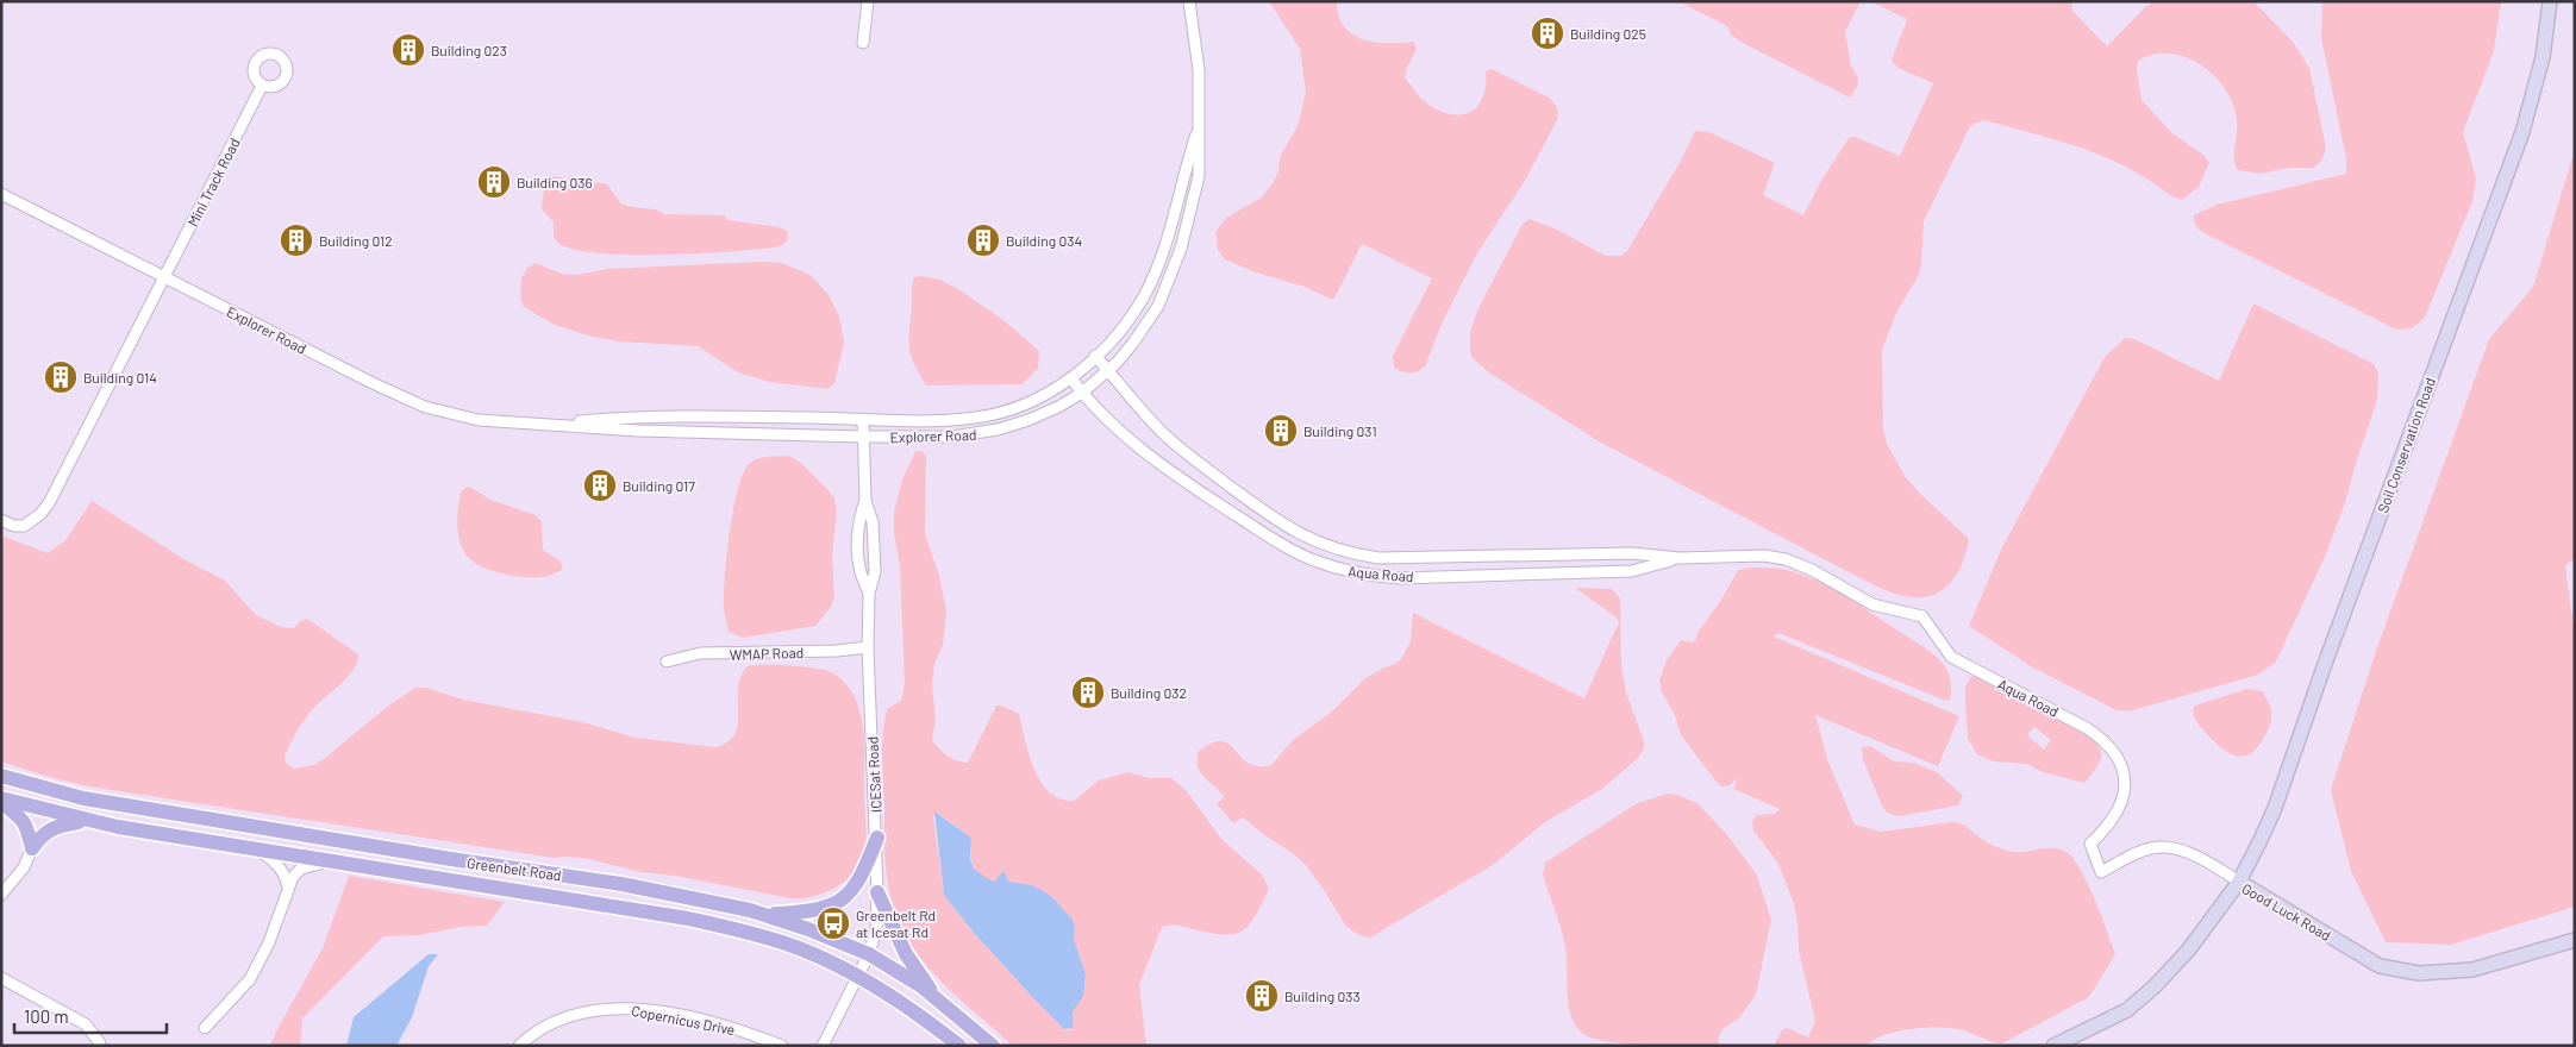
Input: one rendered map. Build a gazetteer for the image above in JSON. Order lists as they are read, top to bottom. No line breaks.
{"streets":{"main road":["Soil Conservation Road","Greenbelt Road","Good Luck Road"],"street":["Mini Track Road","Explorer Road","Aqua Road","WMAP Road","ICESat Road","Copernicus Drive"]},"crossings":[["Mini Track Road","Explorer Road"],["Explorer Road","Aqua Road"],["Explorer Road","ICESat Road"],["Soil Conservation Road","Aqua Road"],["Soil Conservation Road","Good Luck Road"],["Aqua Road","Good Luck Road"],["WMAP Road","ICESat Road"],["ICESat Road","Greenbelt Road"]],"places":{"building":["Building 025","Building 023","Building 036","Building 012","Building 034","Building 014","Building 031","Building 017","Building 032","Building 033"],"bus stop":["Greenbelt Rd at Icesat Rd"]},"scale_bar":"100 m"}
